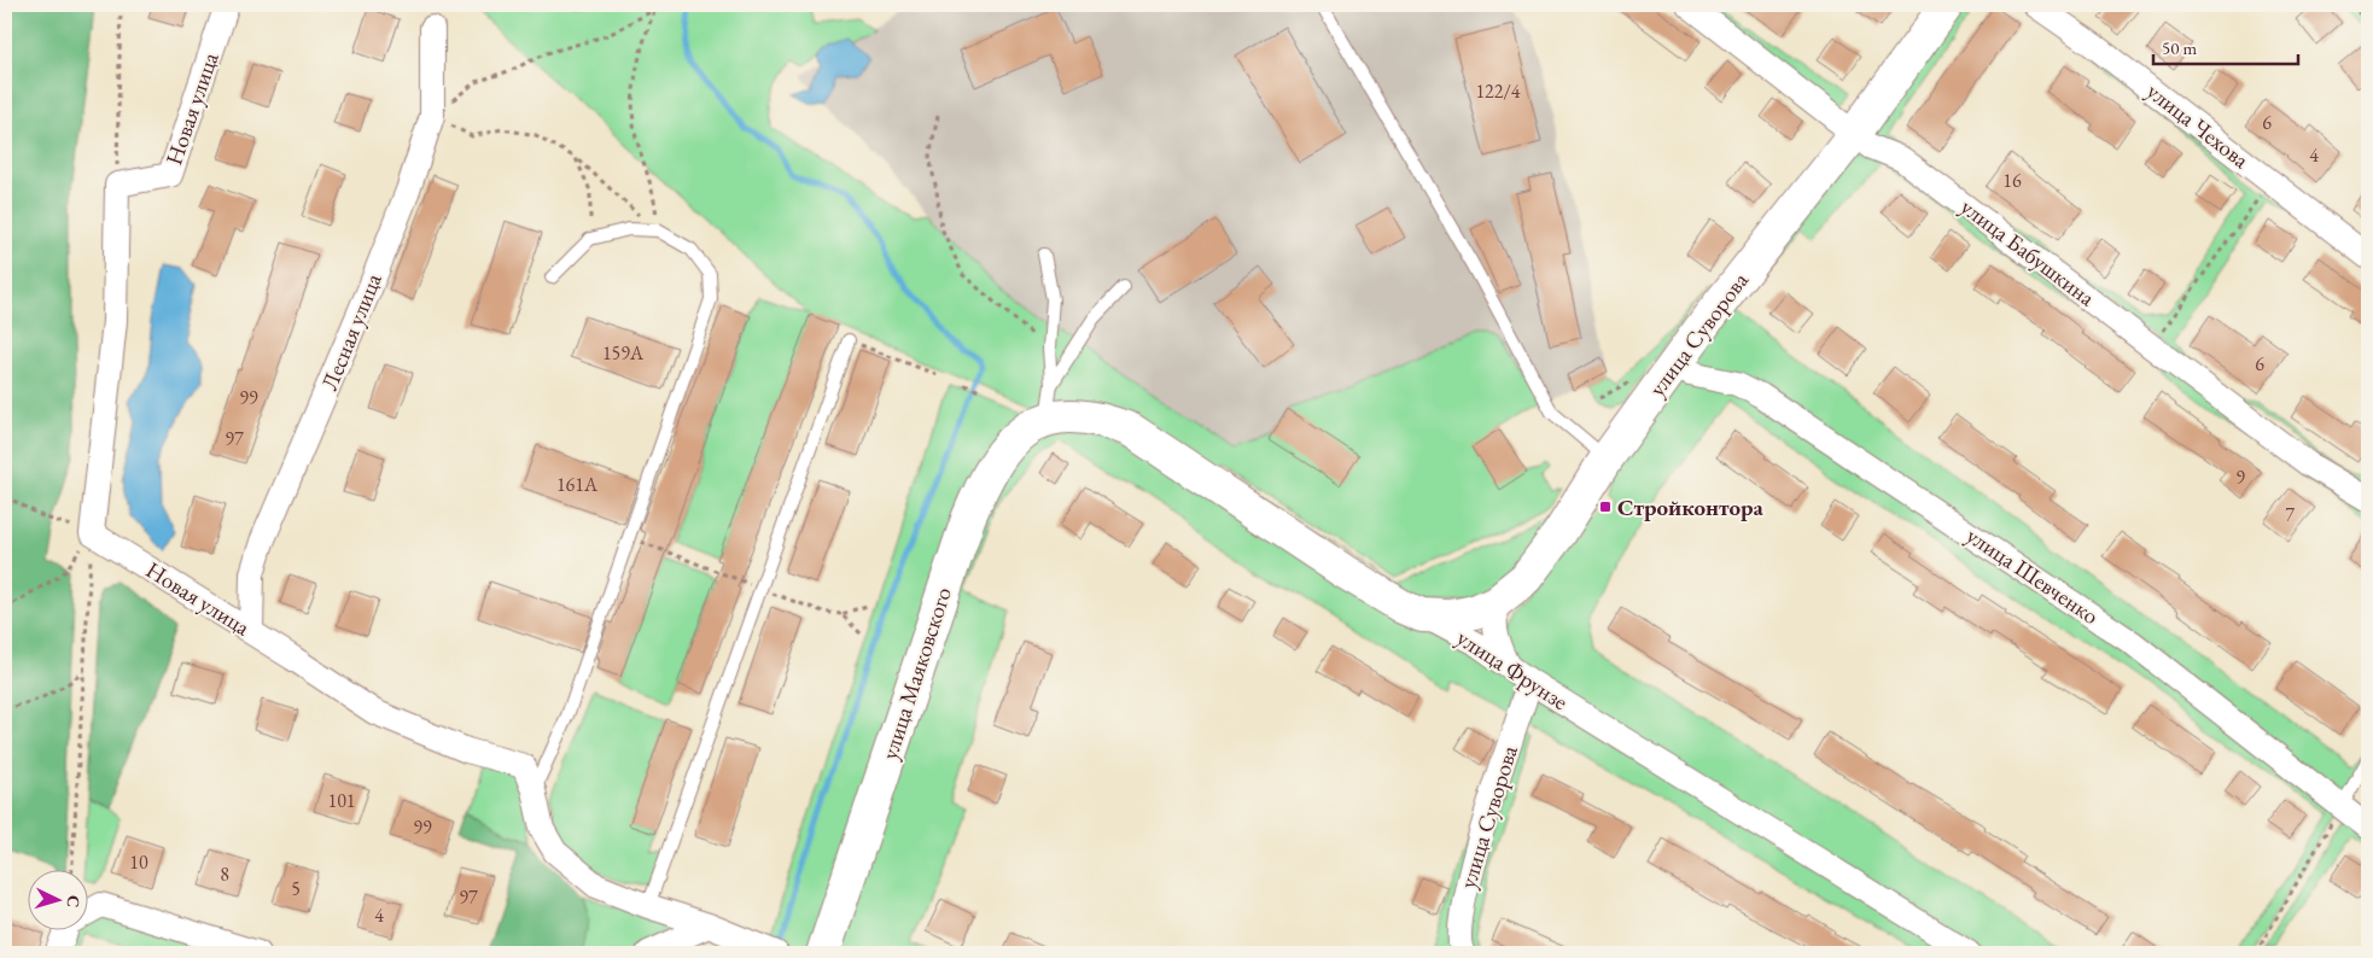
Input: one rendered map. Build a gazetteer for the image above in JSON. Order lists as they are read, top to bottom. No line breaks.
{"streets":{"main road":["улица Суворова","улица Фрунзе","улица Маяковского"],"street":["Новая улица","улица Чехова","улица Бабушкина","Лесная улица","улица Шевченко"]},"crossings":[["Новая улица","Лесная улица"],["улица Бабушкина","улица Суворова"],["улица Суворова","улица Шевченко"],["улица Суворова","улица Фрунзе"],["улица Фрунзе","улица Маяковского"]],"places":{"transit":["Стройконтора"]},"house_numbers":["122/4","6","4","16","159А","6","99","97","9","161А","7","101","99","10","8","5","97","4"],"scale_bar":"50 m","north":"right"}
